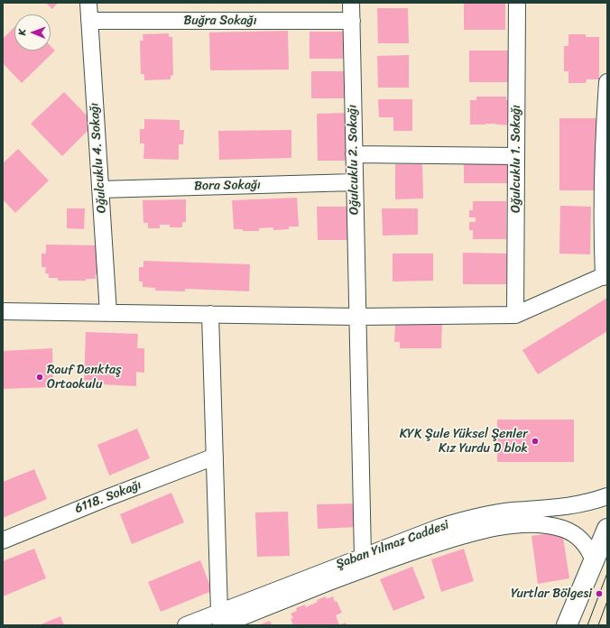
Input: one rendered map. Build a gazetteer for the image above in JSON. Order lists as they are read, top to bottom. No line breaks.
{"streets":{"street":["Buğra Sokağı","Oğulcuklu 4. Sokağı","Oğulcuklu 1. Sokağı","Oğulcuklu 2. Sokağı","Bora Sokağı","6118. Sokağı","Şaban Yılmaz Caddesi"]},"crossings":[["Buğra Sokağı","Oğulcuklu 4. Sokağı"],["Buğra Sokağı","Oğulcuklu 2. Sokağı"],["Oğulcuklu 4. Sokağı","Bora Sokağı"],["Oğulcuklu 2. Sokağı","Bora Sokağı"],["Oğulcuklu 2. Sokağı","Şaban Yılmaz Caddesi"]],"places":["Rauf Denktaş Ortaokulu","KYK Şule Yüksel Şenler Kız Yurdu D blok","Yurtlar Bölgesi"],"north":"left"}
